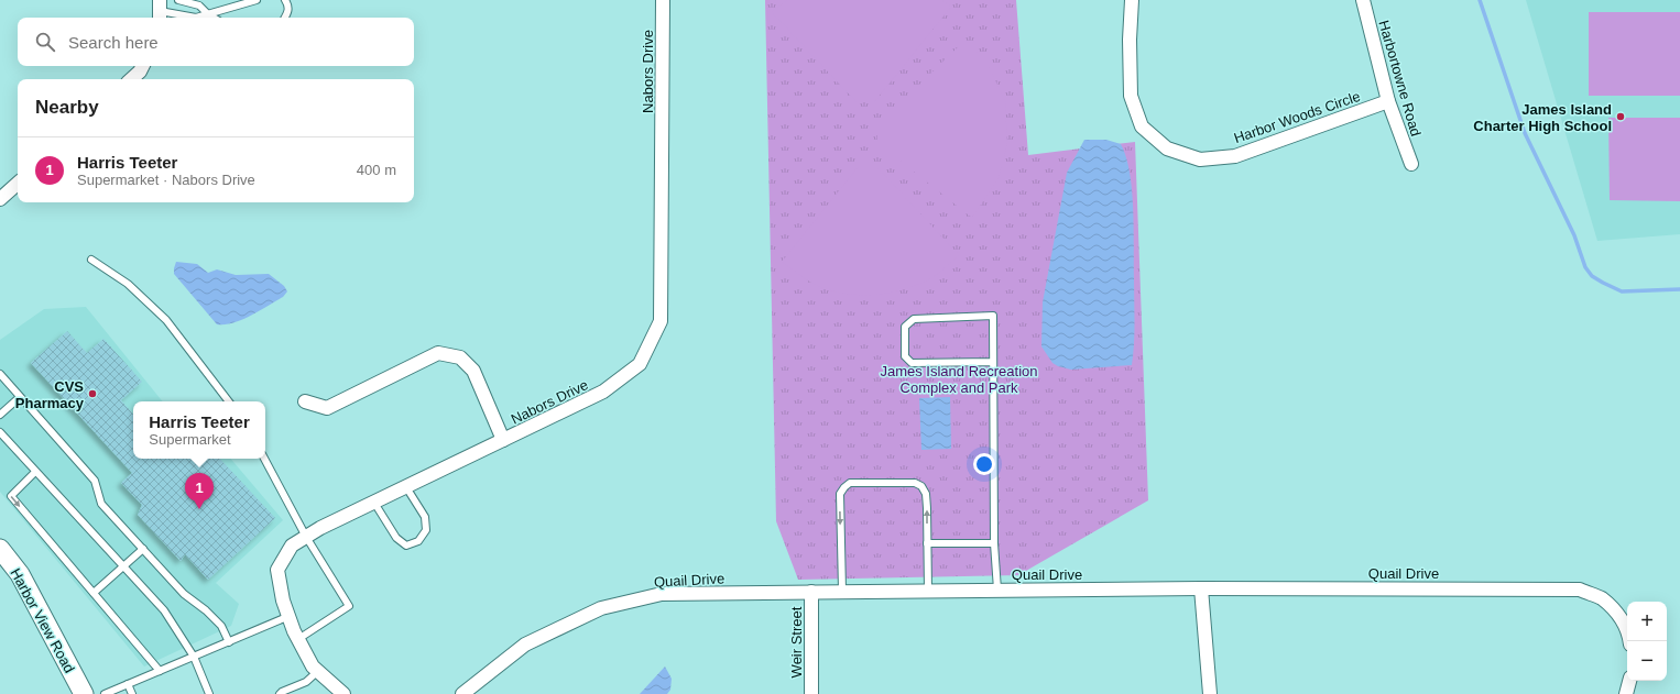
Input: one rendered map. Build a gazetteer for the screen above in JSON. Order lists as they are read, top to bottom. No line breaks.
{"streets":{"main road":["Harbor View Road"],"street":["Nabors Drive","Harbortowne Road","Harbor Woods Circle","Quail Drive","Weir Street"]},"crossings":[["Harbortowne Road","Harbor Woods Circle"],["Quail Drive","Weir Street"]],"parks":["James Island Recreation Complex and Park"],"places":["James Island Charter High School","CVS Pharmacy"],"page":{"search":"Search here","heading":"Nearby","list":[{"mark":"1","name":"Harris Teeter","note":"Supermarket · Nabors Drive","value":"400 m"}],"popup":["Harris Teeter","Supermarket"],"pins":"1","map_buttons":["+","−"]}}
